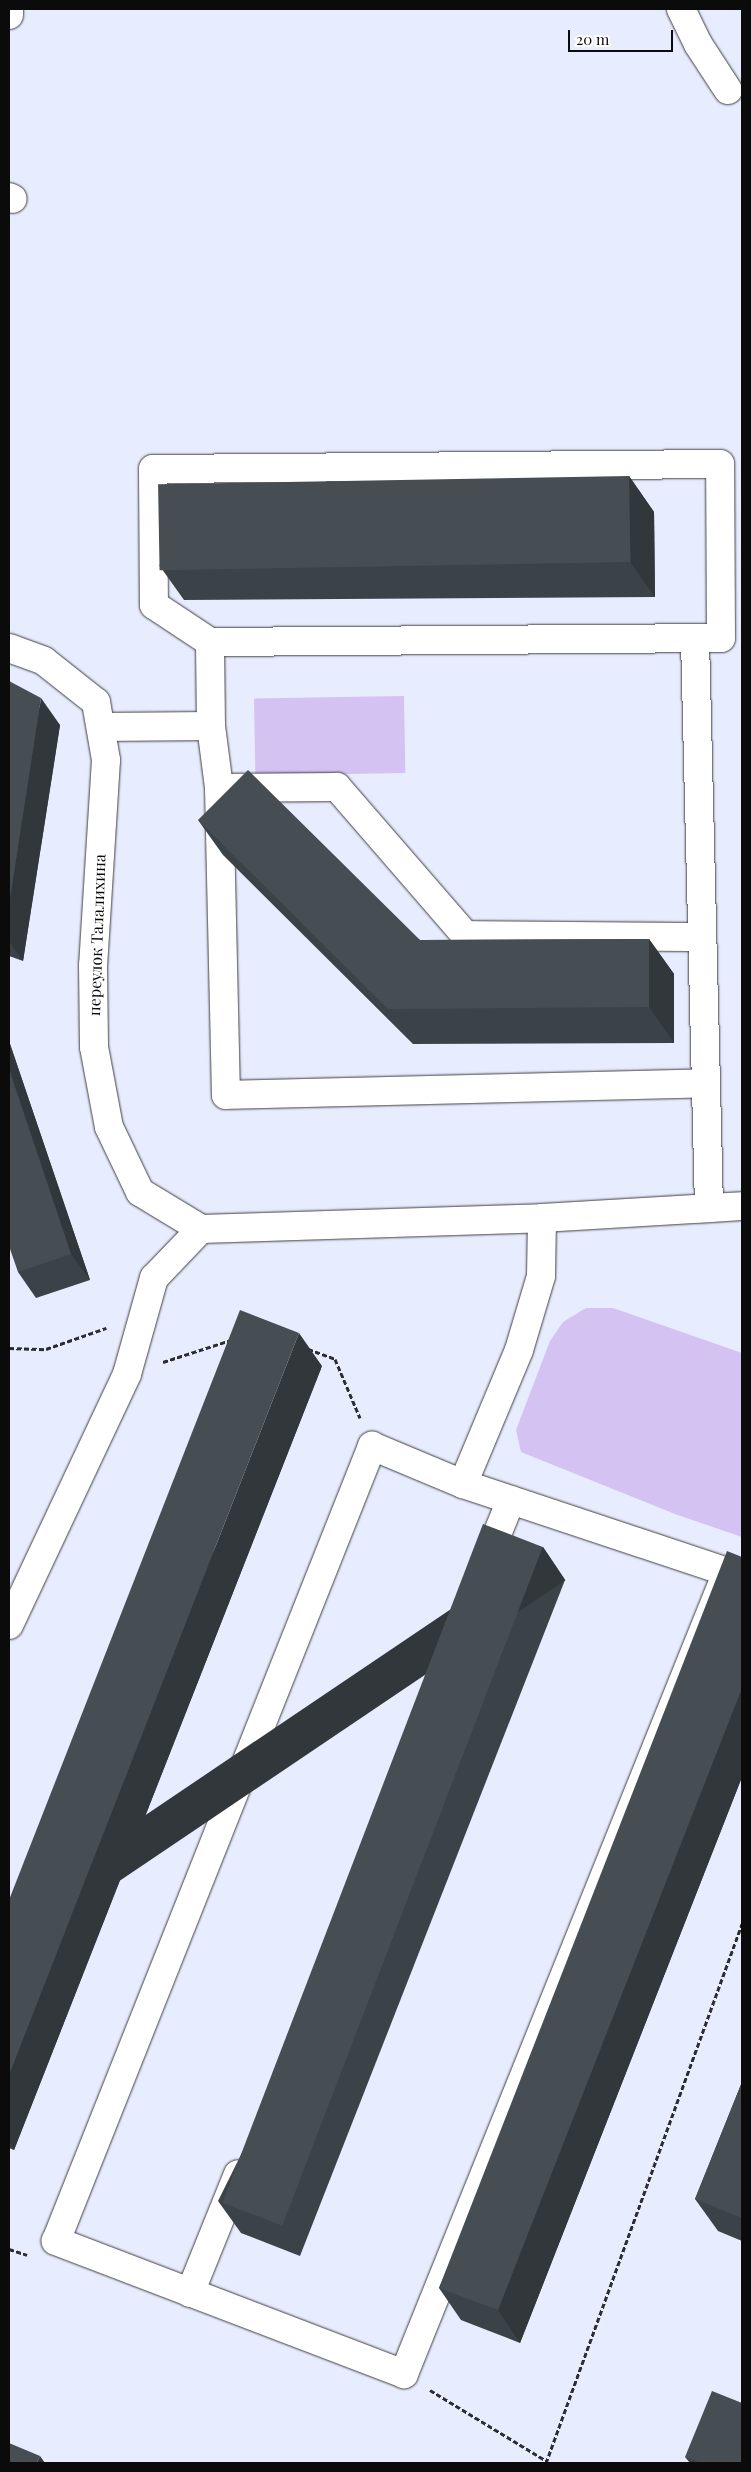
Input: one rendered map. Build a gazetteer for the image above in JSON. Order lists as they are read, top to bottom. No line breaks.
{"streets":{"street":["переулок Талалихина"]},"scale_bar":"20 m"}
